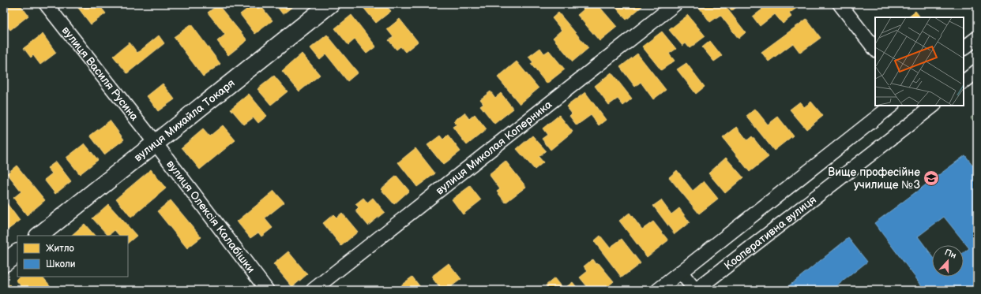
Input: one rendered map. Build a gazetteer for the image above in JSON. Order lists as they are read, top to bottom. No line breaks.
{"streets":{"street":["вулиця Василя Русина","вулиця Михайла Токаря","вулиця Миколая Коперника","вулиця Олексія Калабішки","Кооперативна вулиця"]},"crossings":[["вулиця Василя Русина","вулиця Михайла Токаря"],["вулиця Василя Русина","вулиця Олексія Калабішки"],["вулиця Михайла Токаря","вулиця Олексія Калабішки"]],"places":{"school or university":["Вище професійне училище №3"]},"legend":["Житло","Школи"],"north":"top"}
